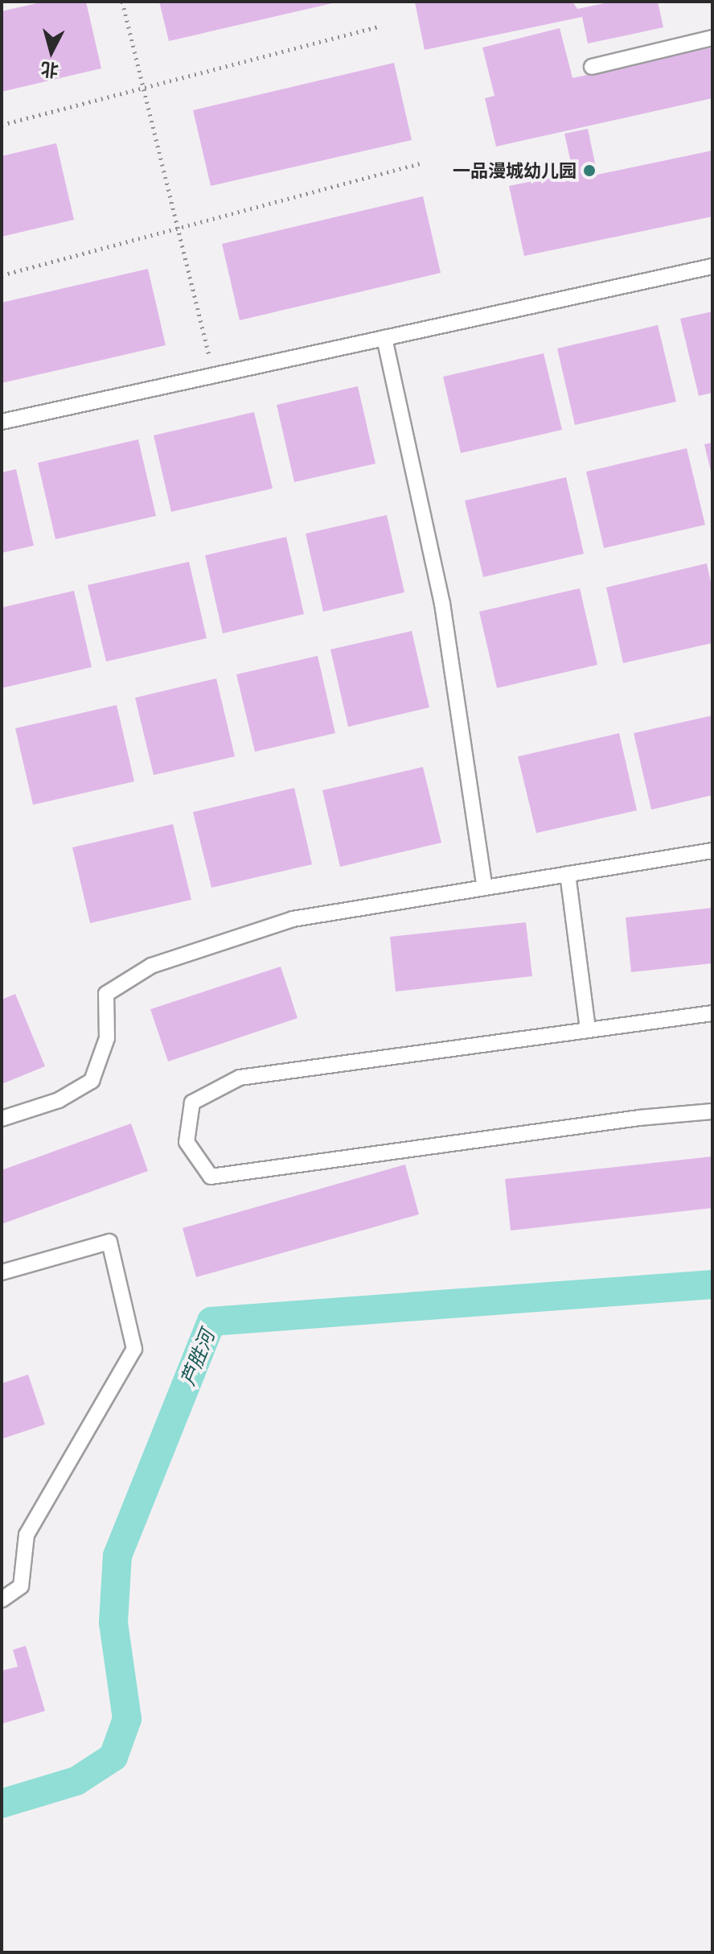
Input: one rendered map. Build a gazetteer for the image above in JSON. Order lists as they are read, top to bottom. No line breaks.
{"water":["芦胜河"],"places":["一品漫城幼儿园"],"north":"bottom"}
